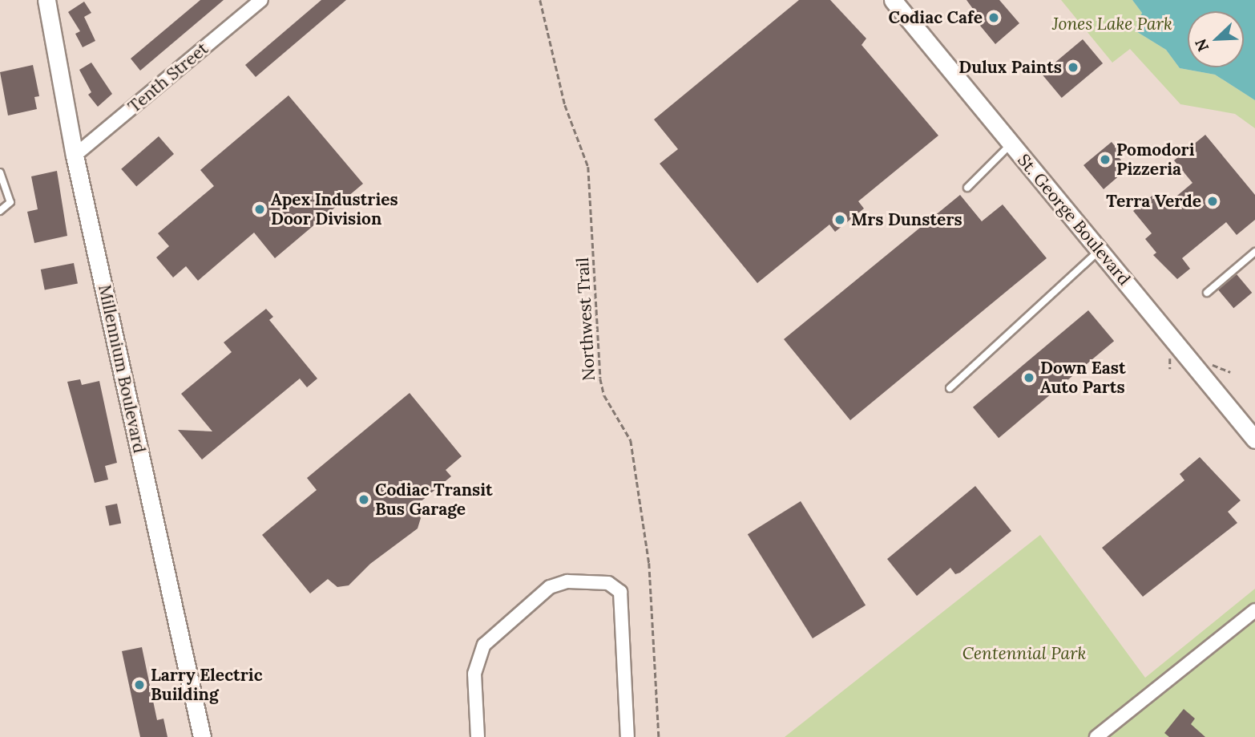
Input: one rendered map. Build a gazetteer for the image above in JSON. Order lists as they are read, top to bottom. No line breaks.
{"streets":{"main road":["St. George Boulevard","Millennium Boulevard"],"street":["Tenth Street"],"path":["Northwest Trail"]},"crossings":[["Tenth Street","Millennium Boulevard"]],"parks":["Jones Lake Park","Centennial Park"],"places":["Codiac Cafe","Dulux Paints","Pomodori Pizzeria","Terra Verde","Apex Industries Door Division","Mrs Dunsters","Down East Auto Parts","Codiac Transit Bus Garage","Larry Electric Building"],"north":"bottom left"}
